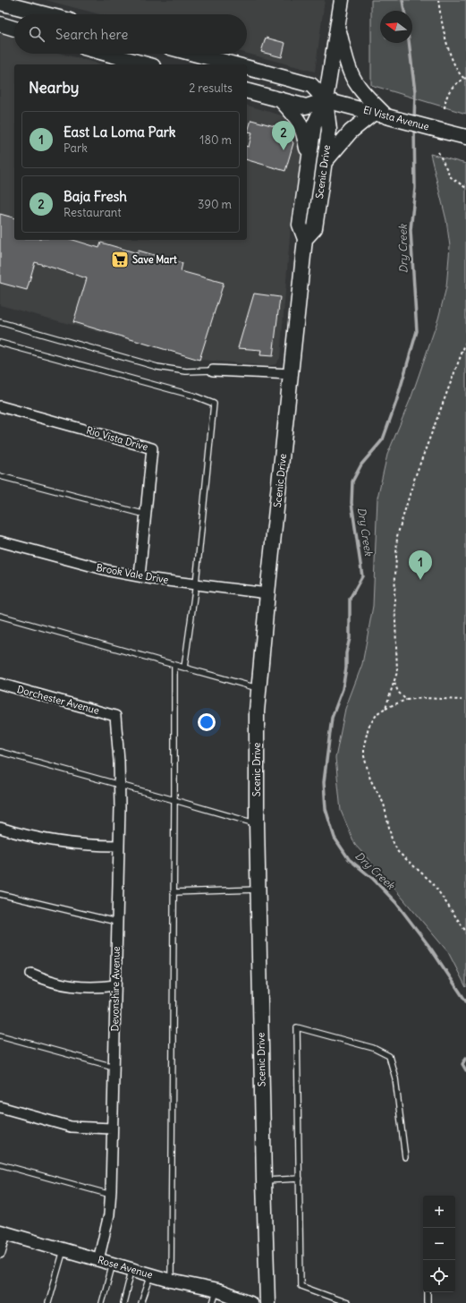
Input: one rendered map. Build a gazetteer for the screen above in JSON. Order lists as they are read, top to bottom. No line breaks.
{"streets":{"main road":["El Vista Avenue","Scenic Drive"],"street":["Rio Vista Drive","Brook Vale Drive","Dorchester Avenue","Devonshire Avenue","Rose Avenue"]},"crossings":[["El Vista Avenue","Scenic Drive"],["Scenic Drive","Brook Vale Drive"],["Rio Vista Drive","Brook Vale Drive"],["Dorchester Avenue","Devonshire Avenue"],["Devonshire Avenue","Rose Avenue"]],"water":["Dry Creek"],"places":{"supermarket":["Save Mart"]},"north":"left","page":{"search":"Search here","heading":["Nearby","2 results"],"list":[{"mark":"1","name":"East La Loma Park","note":"Park","value":"180 m"},{"mark":"2","name":"Baja Fresh","note":"Restaurant","value":"390 m"}],"pins":["2","1"],"map_buttons":["+","−"]}}
